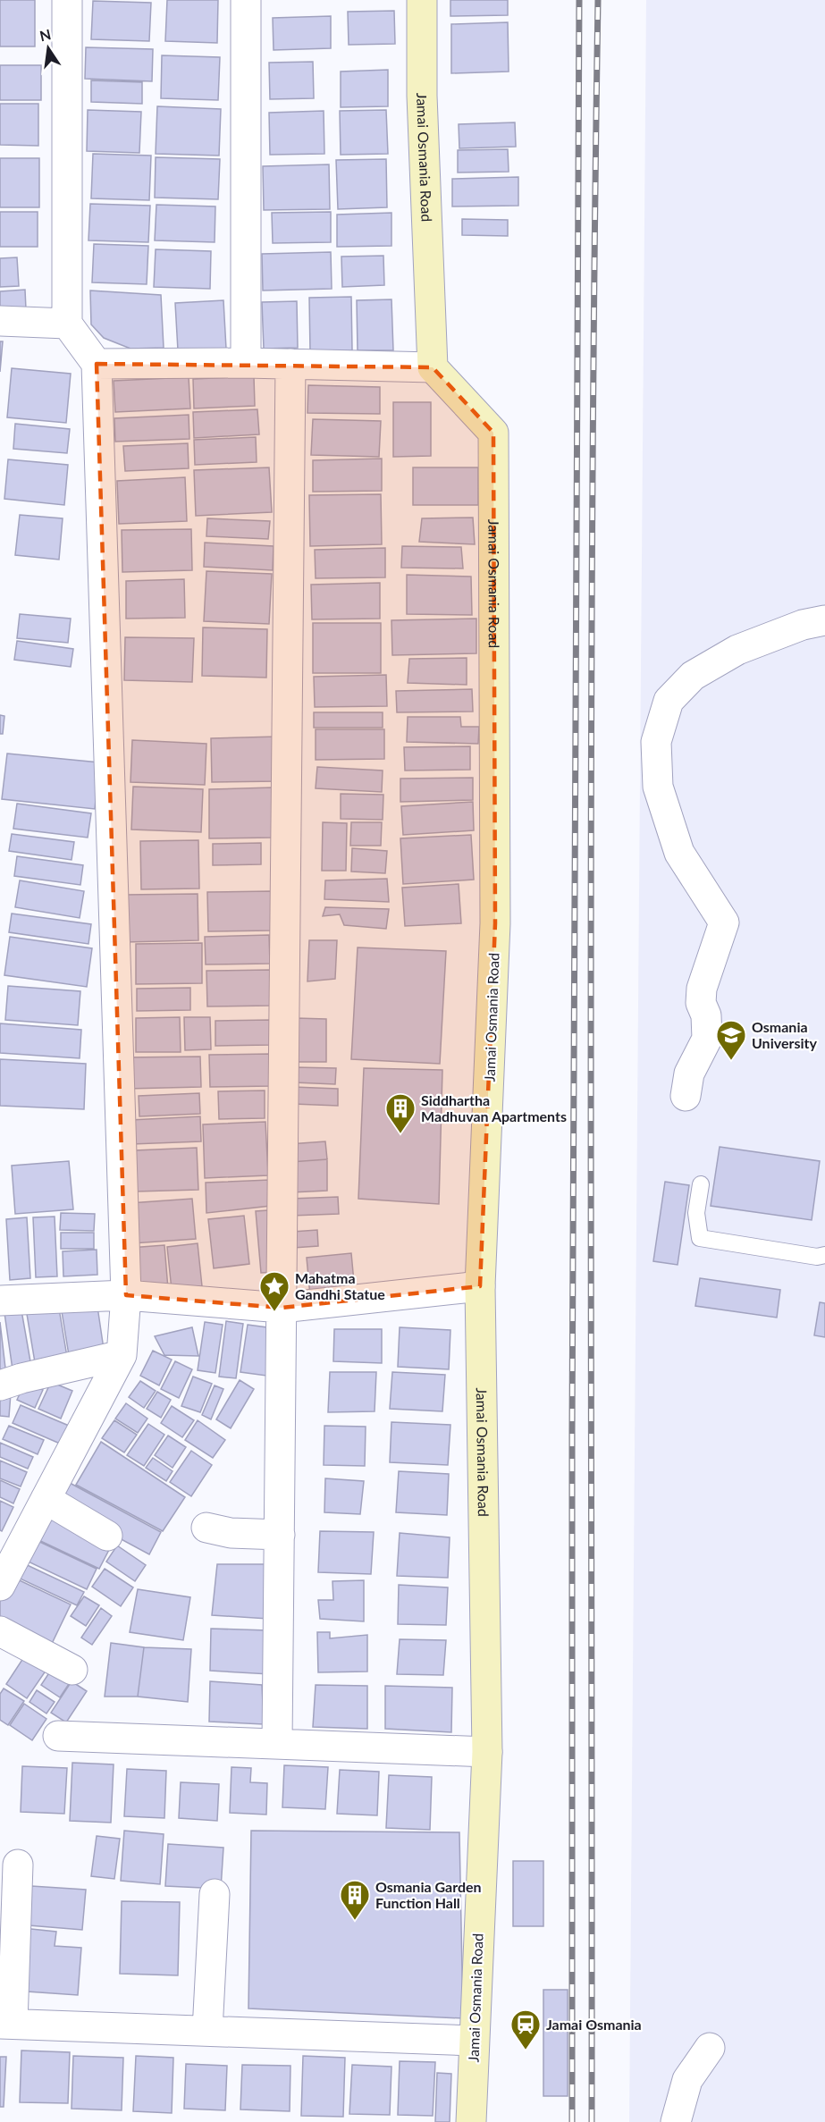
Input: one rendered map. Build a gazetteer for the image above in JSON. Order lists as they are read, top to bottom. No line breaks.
{"streets":{"street":["Jamai Osmania Road"]},"places":{"school or university":["Osmania University"],"building":["Siddhartha Madhuvan Apartments","Osmania Garden Function Hall"],"place":["Mahatma Gandhi Statue"],"station":["Jamai Osmania"]},"north":"top"}
